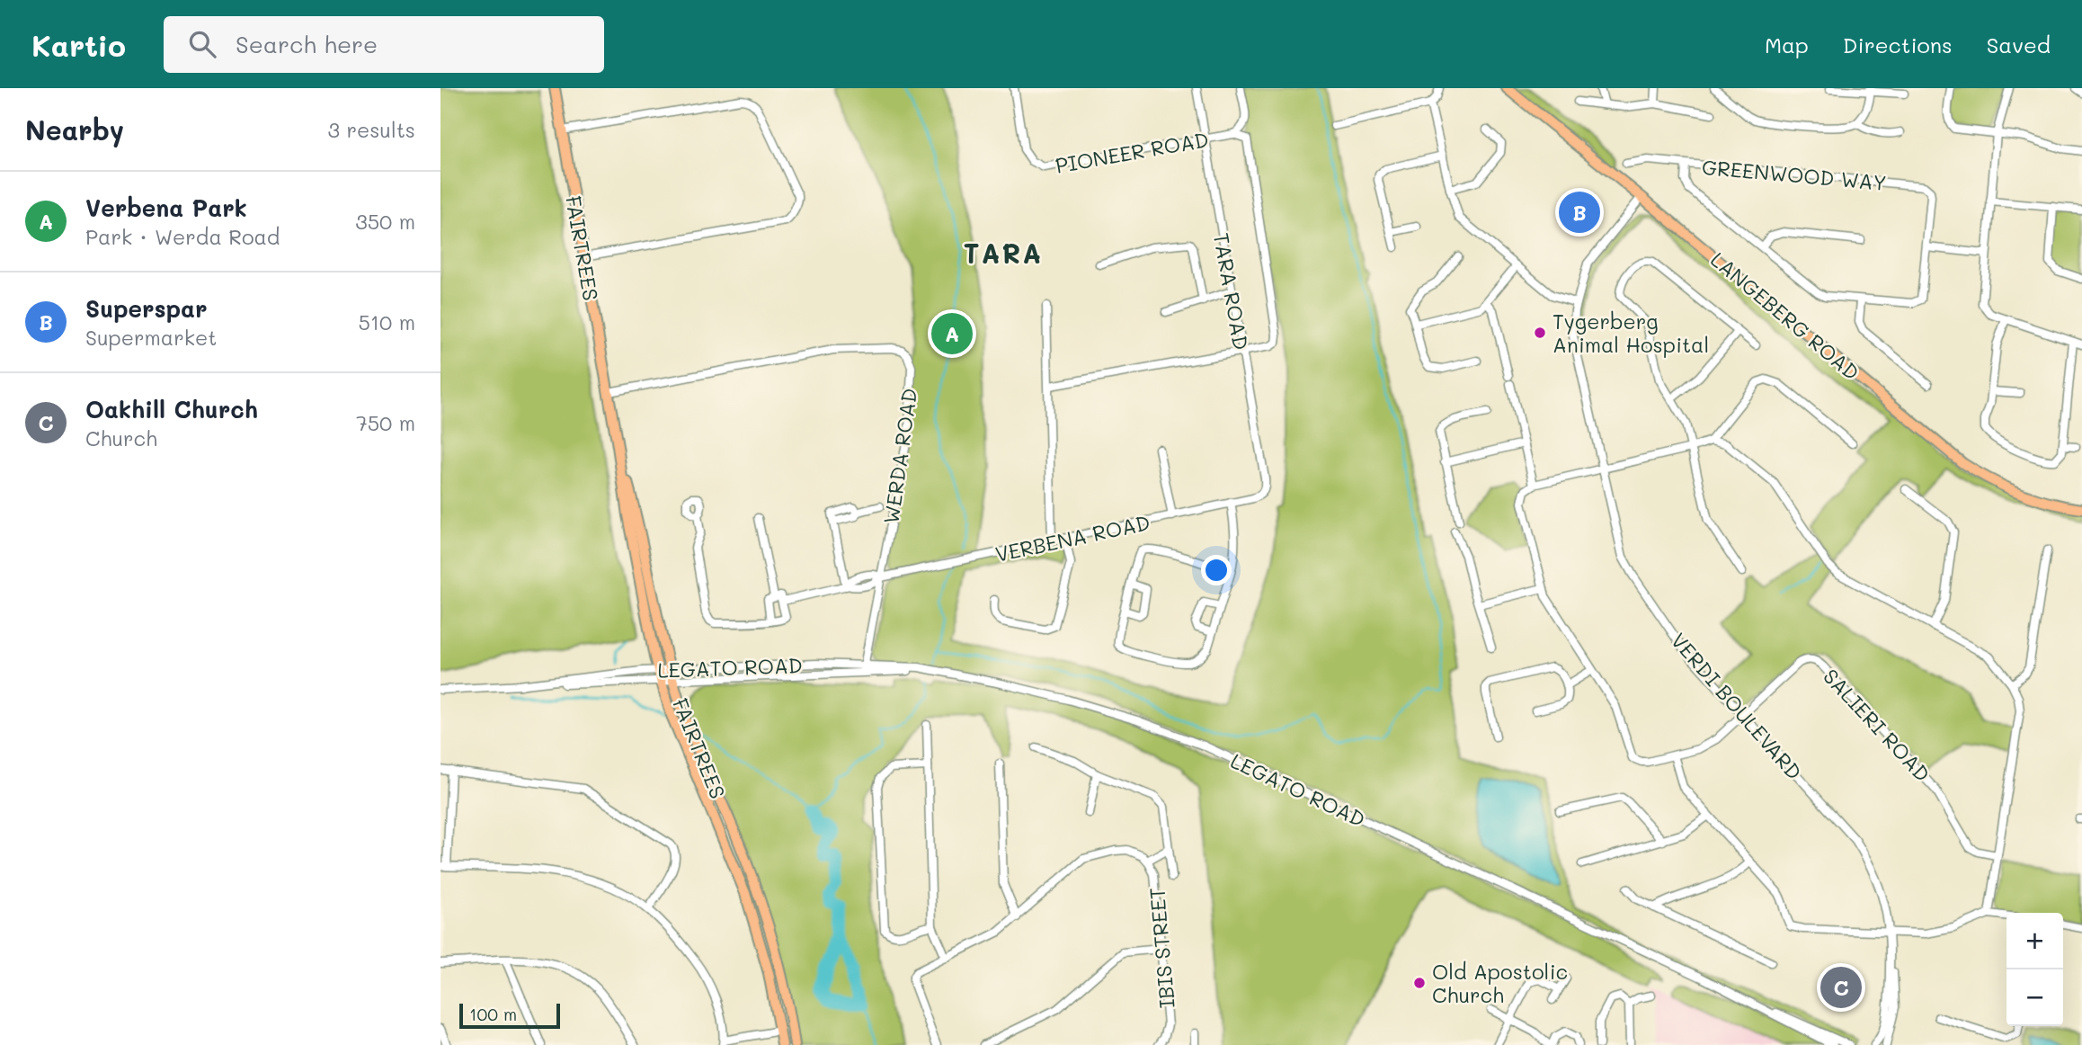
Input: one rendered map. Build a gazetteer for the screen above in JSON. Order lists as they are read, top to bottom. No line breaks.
{"streets":{"main road":["FAIRTREES","LANGEBERG ROAD"],"street":["PIONEER ROAD","GREENWOOD WAY","TARA ROAD","WERDA ROAD","VERBENA ROAD","LEGATO ROAD","VERDI BOULEVARD","SALIERI ROAD","IBIS STREET"]},"crossings":[["PIONEER ROAD","TARA ROAD"],["FAIRTREES","WERDA ROAD"],["FAIRTREES","LEGATO ROAD"],["TARA ROAD","VERBENA ROAD"],["LANGEBERG ROAD","VERDI BOULEVARD"],["WERDA ROAD","VERBENA ROAD"],["WERDA ROAD","LEGATO ROAD"],["VERDI BOULEVARD","SALIERI ROAD"]],"districts":["TARA"],"places":["Tygerberg Animal Hospital","Old Apostolic Church"],"scale_bar":"100 m","page":{"header":"Kartio","search":"Search here","nav":["Map","Directions","Saved"],"heading":["Nearby","3 results"],"list":[{"mark":"A","name":"Verbena Park","note":"Park · Werda Road","value":"350 m"},{"mark":"B","name":"Superspar","note":"Supermarket","value":"510 m"},{"mark":"C","name":"Oakhill Church","note":"Church","value":"750 m"}],"pins":["B","A","C"],"map_buttons":["+","−"],"scale":"100 m"}}
